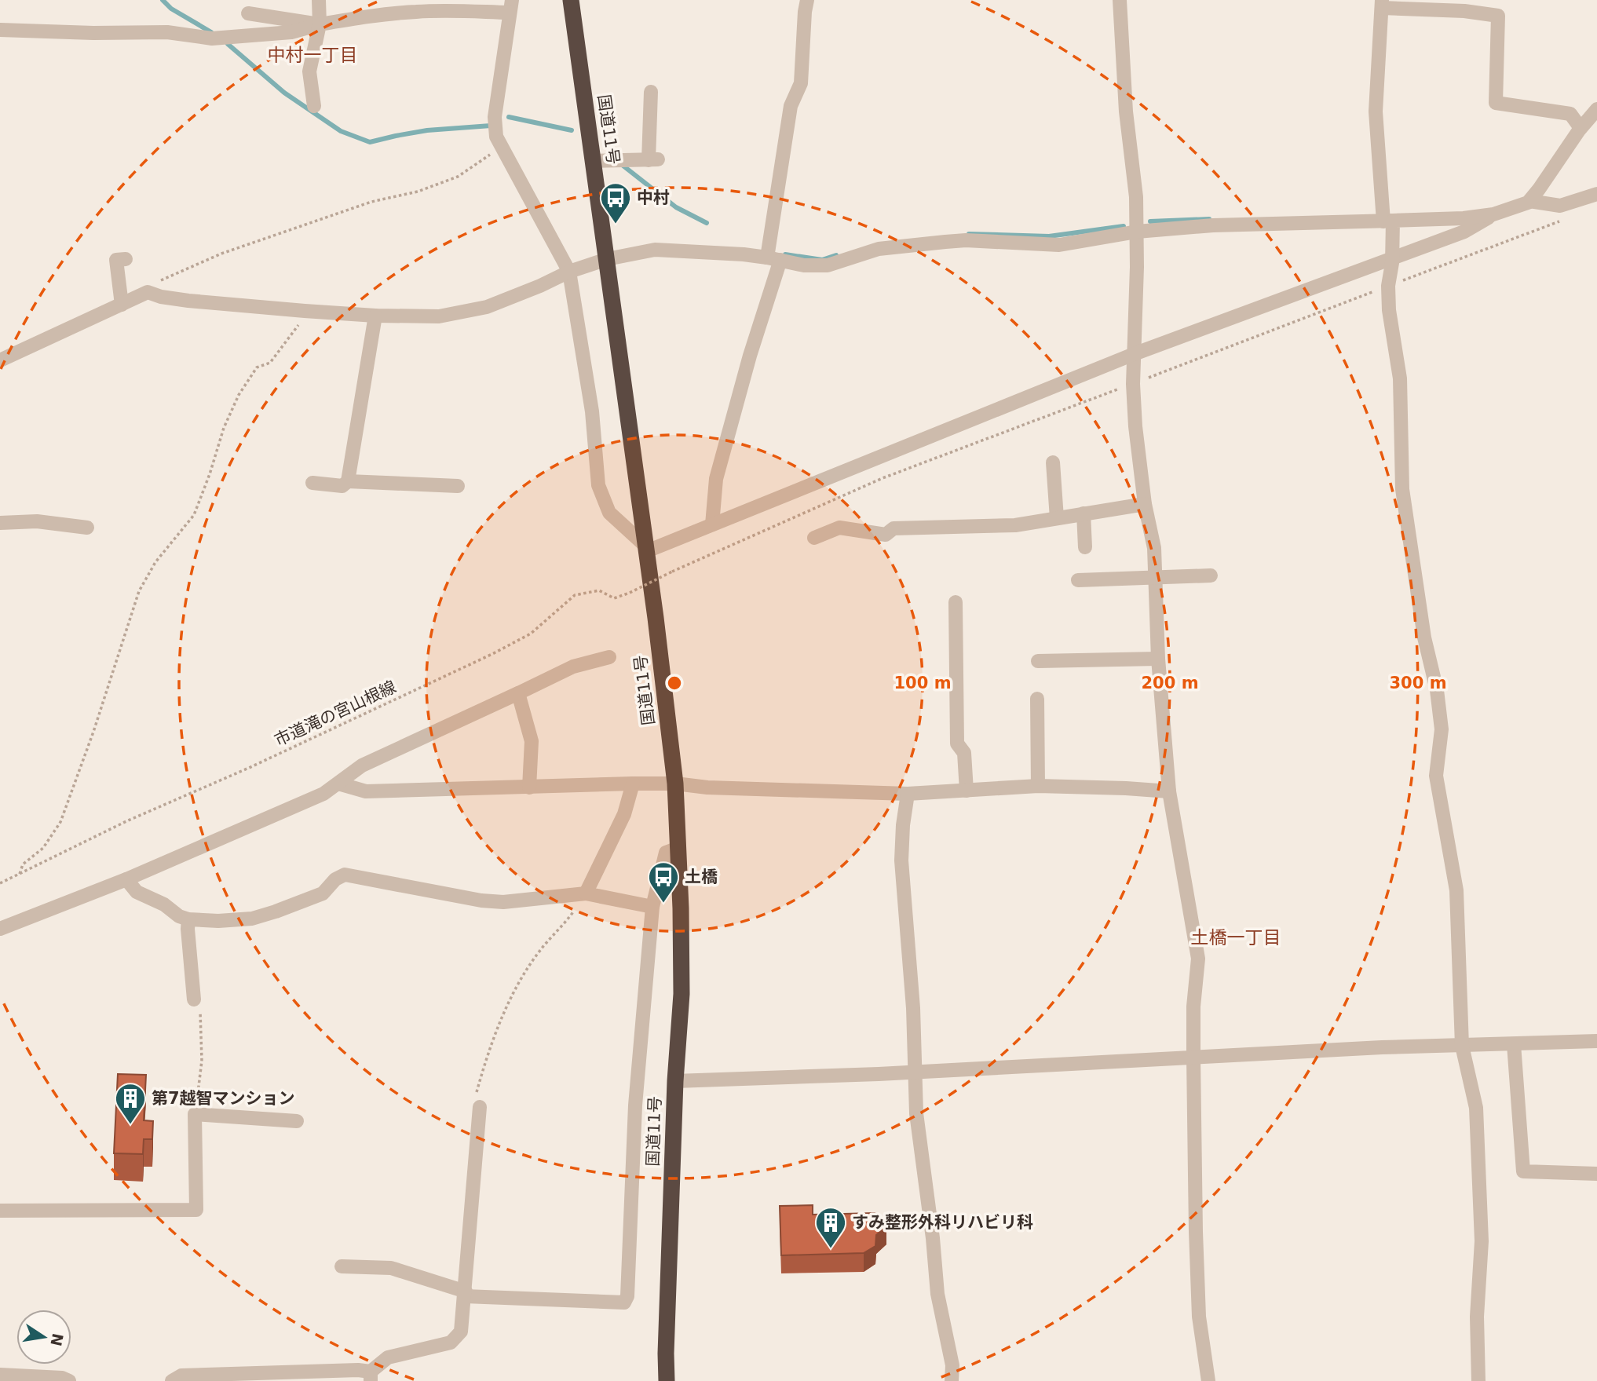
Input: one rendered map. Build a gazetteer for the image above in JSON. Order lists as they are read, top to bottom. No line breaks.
{"streets":{"highway":["国道11号"],"path":["市道滝の宮山根線"]},"districts":["中村一丁目","土橋一丁目"],"places":{"bus stop":["中村","土橋"],"building":["第7越智マンション","すみ整形外科リハビリ科"]},"north":"right","rings":["100 m","200 m","300 m"]}
